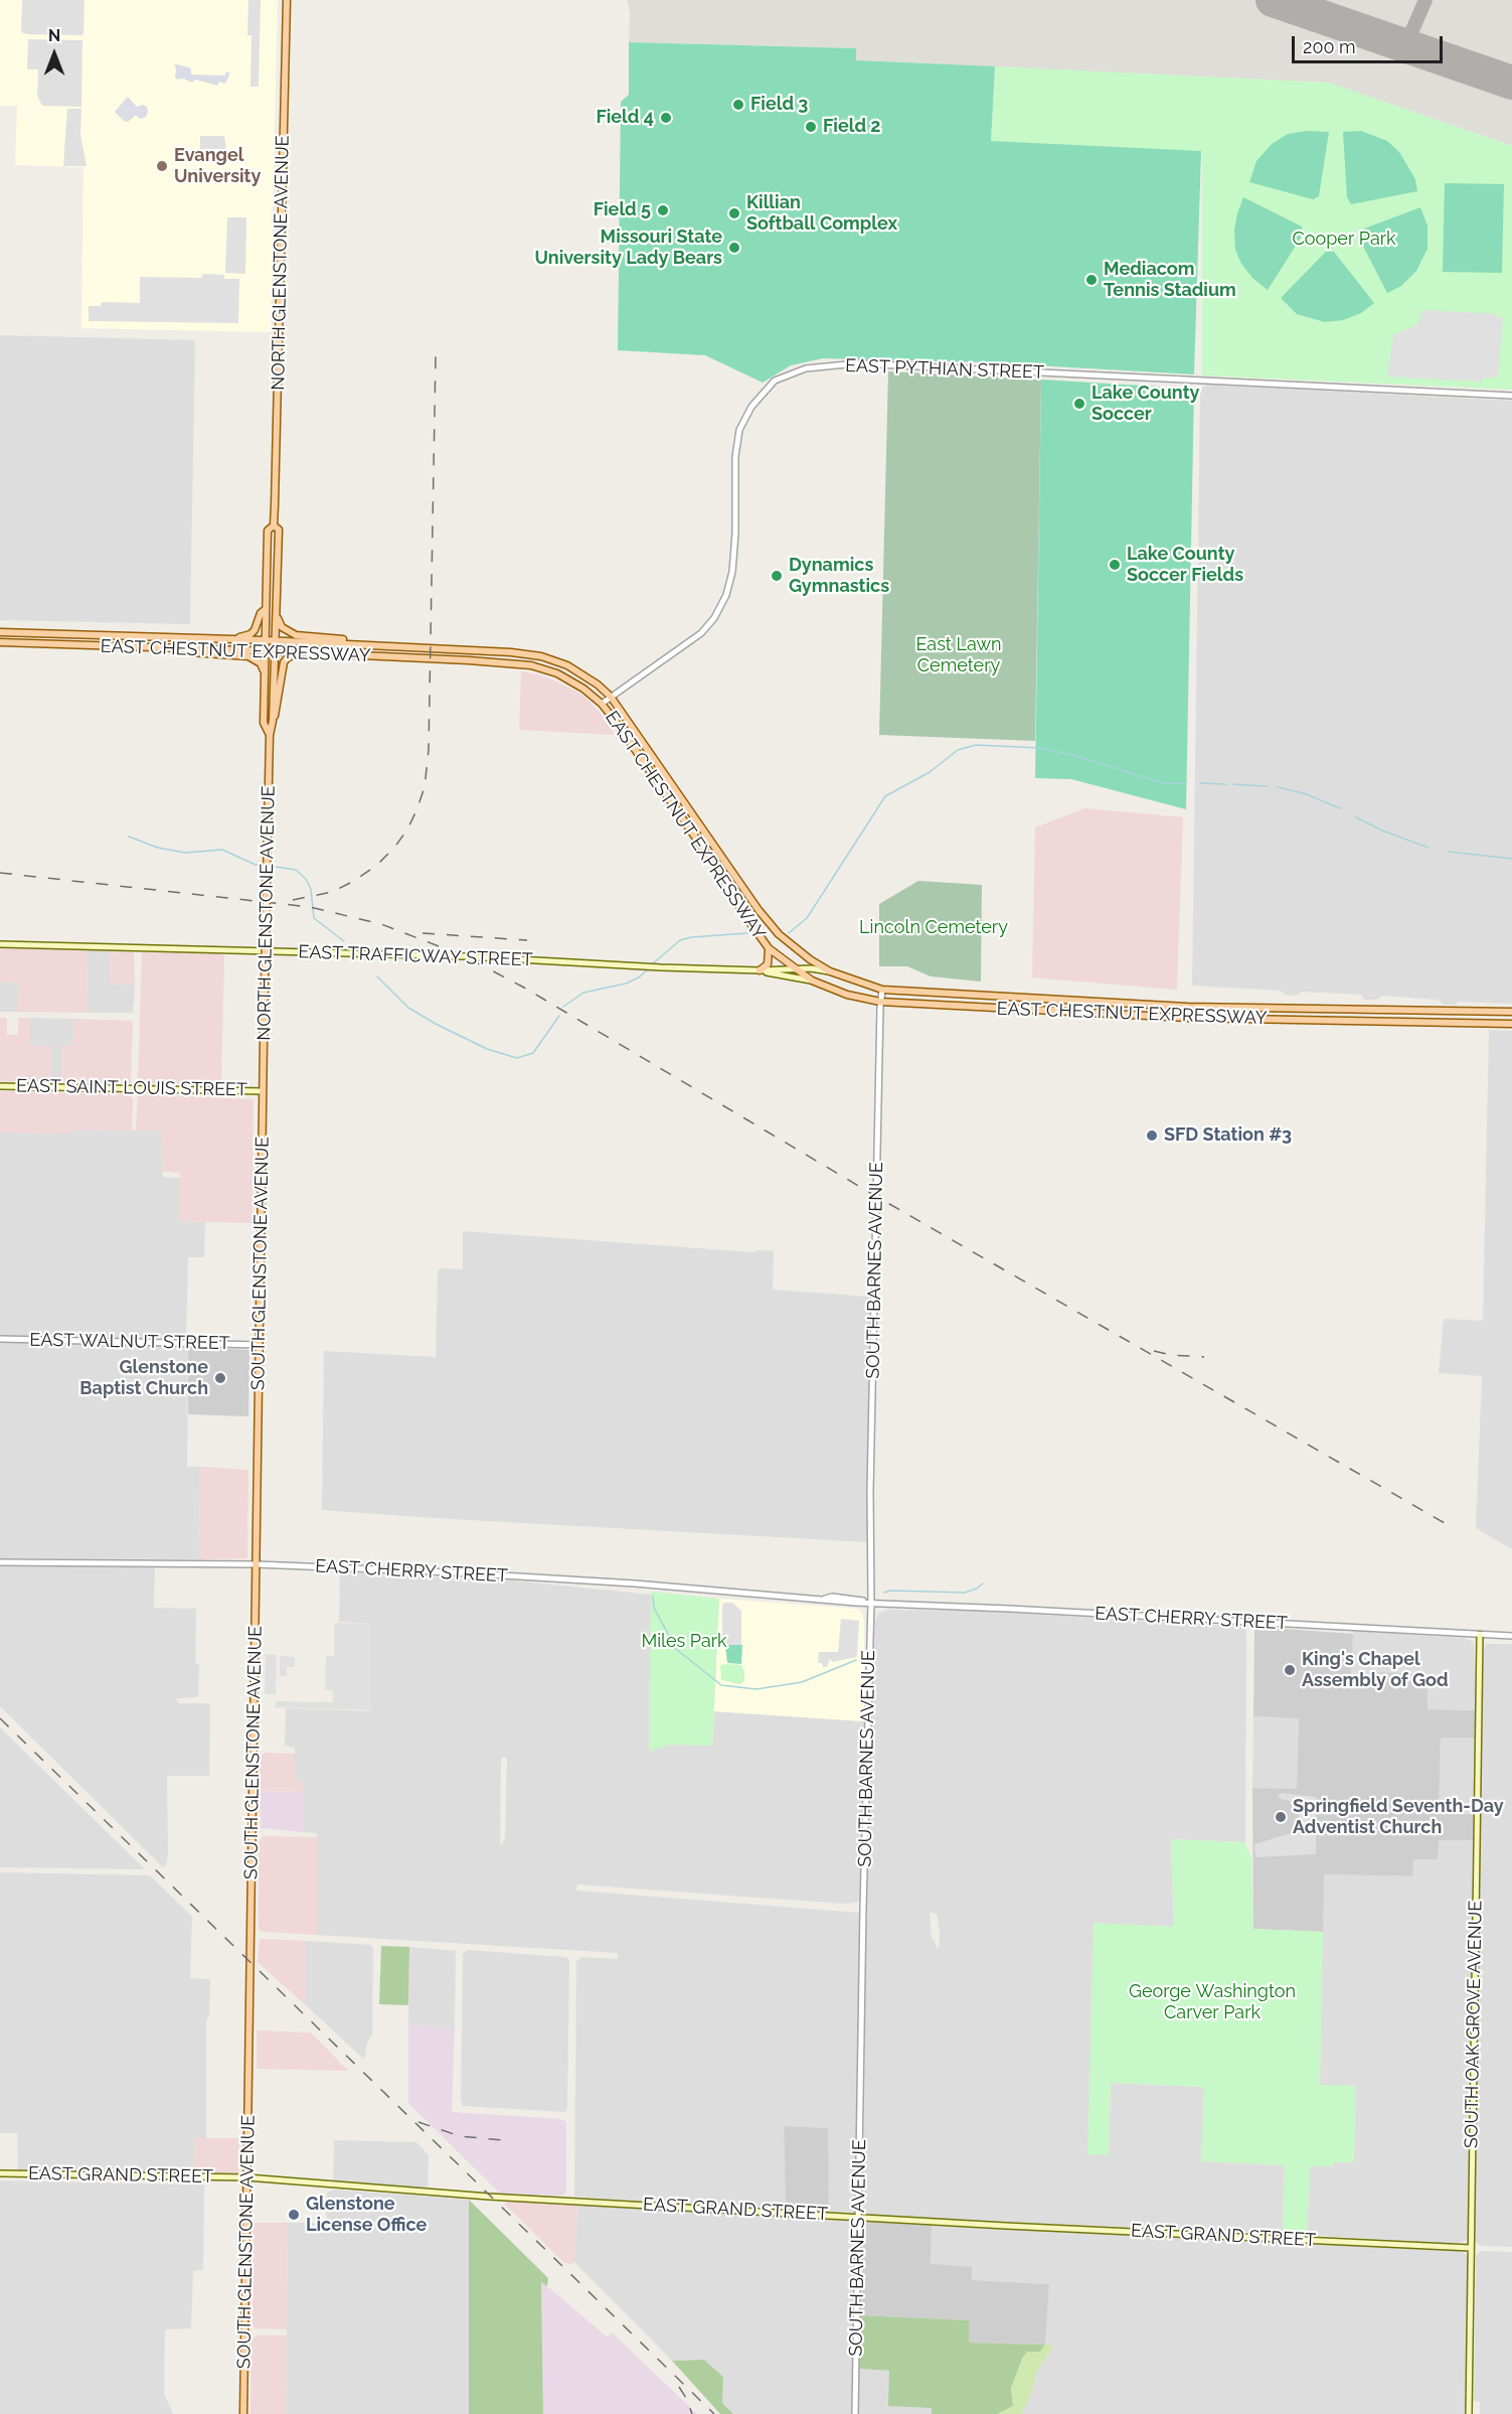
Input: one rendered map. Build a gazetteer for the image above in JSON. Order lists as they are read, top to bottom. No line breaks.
{"streets":{"main road":["NORTH GLENSTONE AVENUE","EAST CHESTNUT EXPRESSWAY","EAST TRAFFICWAY STREET","EAST SAINT LOUIS STREET","SOUTH GLENSTONE AVENUE","SOUTH OAK GROVE AVENUE","EAST GRAND STREET"],"street":["EAST PYTHIAN STREET","SOUTH BARNES AVENUE","EAST WALNUT STREET","EAST CHERRY STREET"]},"crossings":[["NORTH GLENSTONE AVENUE","EAST CHESTNUT EXPRESSWAY"],["NORTH GLENSTONE AVENUE","EAST SAINT LOUIS STREET"],["NORTH GLENSTONE AVENUE","SOUTH GLENSTONE AVENUE"],["EAST PYTHIAN STREET","EAST CHESTNUT EXPRESSWAY"],["EAST CHESTNUT EXPRESSWAY","EAST TRAFFICWAY STREET"],["EAST CHESTNUT EXPRESSWAY","SOUTH BARNES AVENUE"],["EAST SAINT LOUIS STREET","SOUTH GLENSTONE AVENUE"],["SOUTH GLENSTONE AVENUE","EAST WALNUT STREET"],["SOUTH GLENSTONE AVENUE","EAST CHERRY STREET"],["SOUTH GLENSTONE AVENUE","EAST GRAND STREET"],["SOUTH BARNES AVENUE","EAST CHERRY STREET"],["SOUTH BARNES AVENUE","EAST GRAND STREET"],["EAST CHERRY STREET","SOUTH OAK GROVE AVENUE"],["SOUTH OAK GROVE AVENUE","EAST GRAND STREET"]],"parks":["Cooper Park","East Lawn Cemetery","Lincoln Cemetery","Miles Park","George Washington Carver Park"],"places":["Field 3","Field 4","Field 2","Evangel University","Field 5","Killian Softball Complex","Missouri State University Lady Bears","Mediacom Tennis Stadium","Lake County Soccer","Lake County Soccer Fields","Dynamics Gymnastics","SFD Station #3","Glenstone Baptist Church","King's Chapel Assembly of God","Springfield Seventh-Day Adventist Church","Glenstone License Office"],"scale_bar":"200 m","north":"top"}
